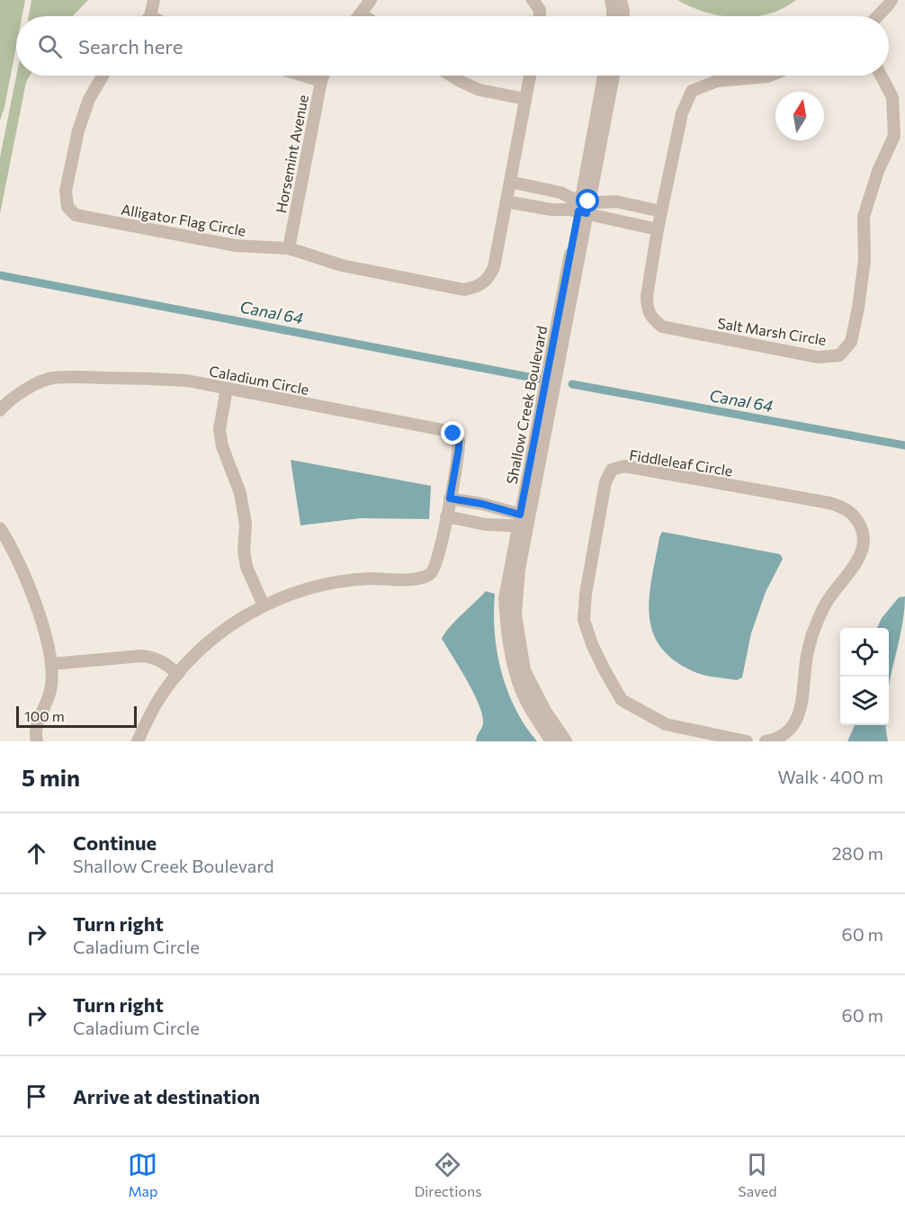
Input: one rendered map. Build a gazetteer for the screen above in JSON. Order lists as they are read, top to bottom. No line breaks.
{"streets":{"street":["Horsemint Avenue","Alligator Flag Circle","Salt Marsh Circle","Caladium Circle","Shallow Creek Boulevard","Fiddleleaf Circle"]},"crossings":[["Horsemint Avenue","Alligator Flag Circle"]],"water":["Canal 64"],"scale_bar":"100 m","north":"top","page":{"search":"Search here","scale":"100 m","heading":["5 min","Walk · 400 m"],"list":[["Continue","Shallow Creek Boulevard","280 m"],["Turn right","Caladium Circle","60 m"],["Turn right","Caladium Circle","60 m"],"Arrive at destination"],"nav":["Map","Directions","Saved"]}}
